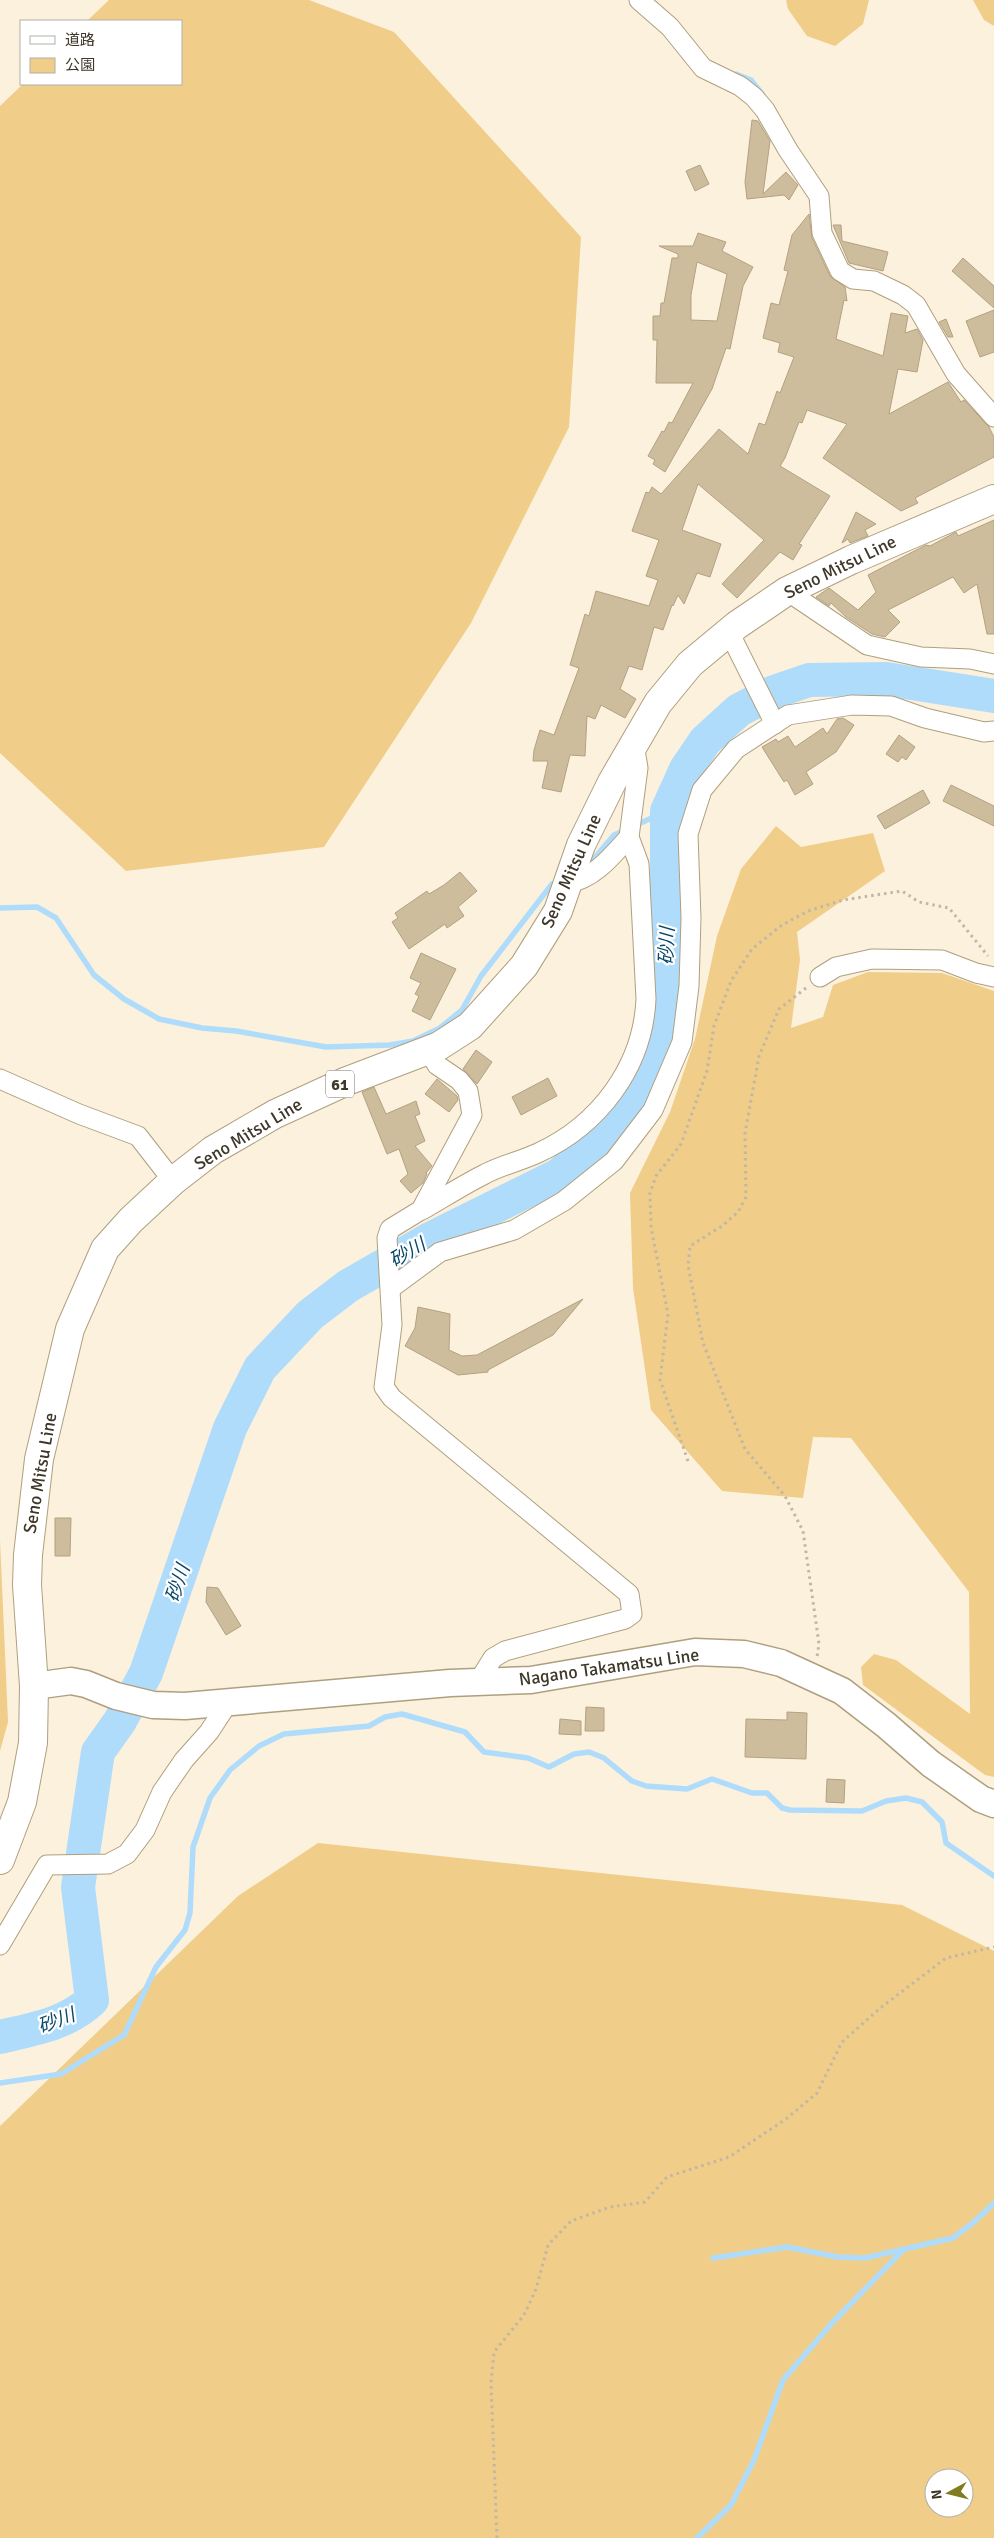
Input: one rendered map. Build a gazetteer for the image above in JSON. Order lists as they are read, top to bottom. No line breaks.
{"streets":{"main road":["Seno Mitsu Line","61","Nagano Takamatsu Line"]},"crossings":[["Seno Mitsu Line","Nagano Takamatsu Line"]],"water":["砂川"],"legend":["道路","公園"],"north":"left"}
